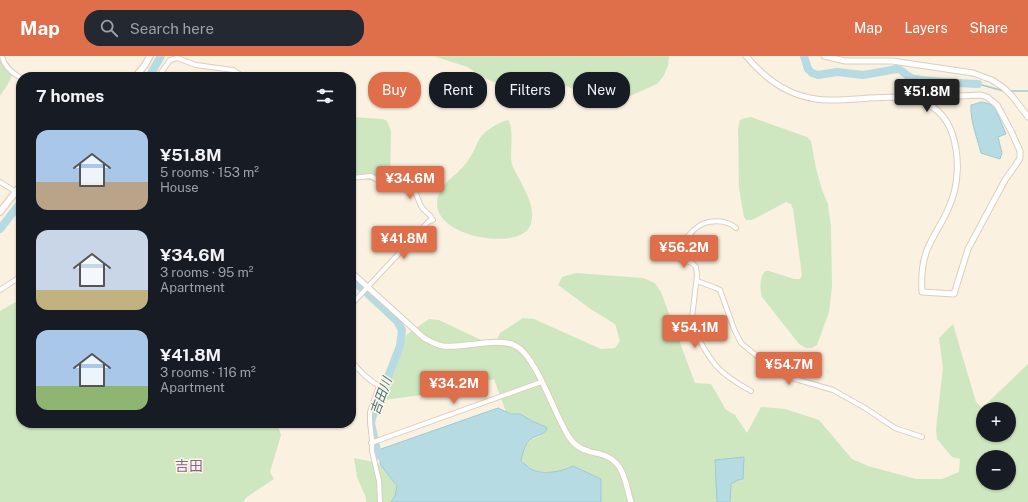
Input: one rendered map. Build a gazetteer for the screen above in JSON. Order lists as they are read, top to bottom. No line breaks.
{"districts":["吉田"],"water":["吉田川"],"page":{"header":"Map","search":"Search here","nav":["Map","Layers","Share"],"chip":["Buy","Rent","Filters","New"],"heading":"7 homes","price":["¥51.8M","¥34.6M","¥41.8M","¥56.2M","¥54.1M","¥54.7M","¥34.2M"],"list":[{"name":"¥51.8M","note":"5 rooms · 153 m² · House"},{"name":"¥34.6M","note":"3 rooms · 95 m² · Apartment"},{"name":"¥41.8M","note":"3 rooms · 116 m² · Apartment"}],"map_buttons":["+","−"]}}
